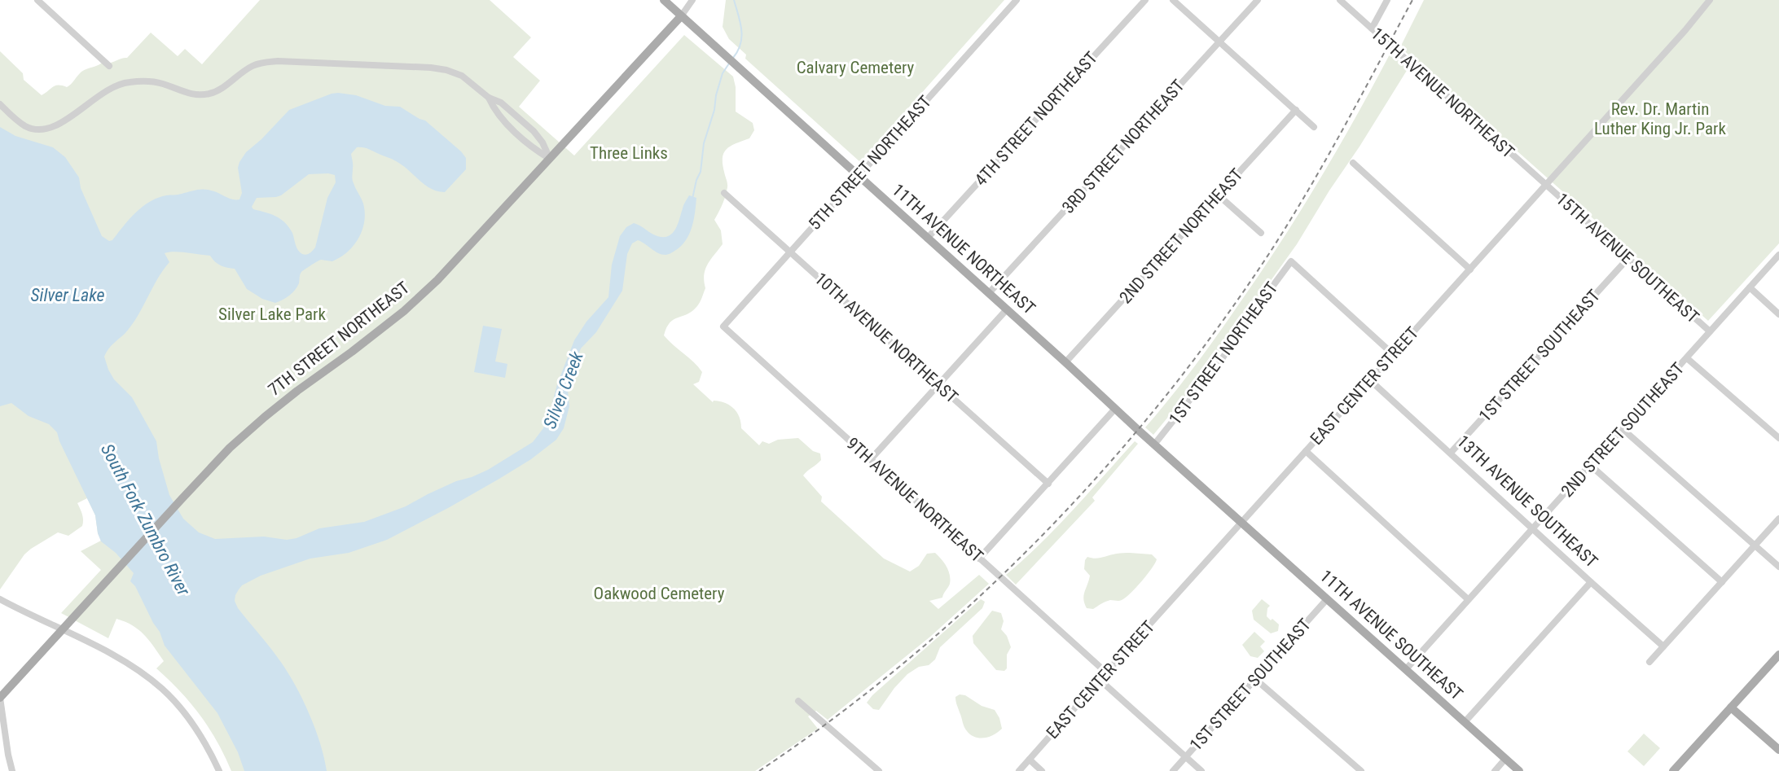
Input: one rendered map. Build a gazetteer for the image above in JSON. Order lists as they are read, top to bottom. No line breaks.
{"streets":{"main road":["11TH AVENUE NORTHEAST","7TH STREET NORTHEAST","11TH AVENUE SOUTHEAST"],"street":["15TH AVENUE NORTHEAST","4TH STREET NORTHEAST","3RD STREET NORTHEAST","5TH STREET NORTHEAST","2ND STREET NORTHEAST","15TH AVENUE SOUTHEAST","10TH AVENUE NORTHEAST","1ST STREET NORTHEAST","1ST STREET SOUTHEAST","EAST CENTER STREET","2ND STREET SOUTHEAST","9TH AVENUE NORTHEAST","13TH AVENUE SOUTHEAST"]},"crossings":[["15TH AVENUE NORTHEAST","15TH AVENUE SOUTHEAST"],["15TH AVENUE NORTHEAST","EAST CENTER STREET"],["4TH STREET NORTHEAST","11TH AVENUE NORTHEAST"],["3RD STREET NORTHEAST","11TH AVENUE NORTHEAST"],["5TH STREET NORTHEAST","11TH AVENUE NORTHEAST"],["5TH STREET NORTHEAST","10TH AVENUE NORTHEAST"],["5TH STREET NORTHEAST","9TH AVENUE NORTHEAST"],["2ND STREET NORTHEAST","11TH AVENUE NORTHEAST"],["11TH AVENUE NORTHEAST","7TH STREET NORTHEAST"],["11TH AVENUE NORTHEAST","1ST STREET NORTHEAST"],["11TH AVENUE NORTHEAST","EAST CENTER STREET"],["11TH AVENUE NORTHEAST","11TH AVENUE SOUTHEAST"],["15TH AVENUE SOUTHEAST","1ST STREET SOUTHEAST"],["15TH AVENUE SOUTHEAST","EAST CENTER STREET"],["15TH AVENUE SOUTHEAST","2ND STREET SOUTHEAST"],["1ST STREET NORTHEAST","EAST CENTER STREET"],["1ST STREET SOUTHEAST","13TH AVENUE SOUTHEAST"],["1ST STREET SOUTHEAST","11TH AVENUE SOUTHEAST"],["EAST CENTER STREET","9TH AVENUE NORTHEAST"],["EAST CENTER STREET","13TH AVENUE SOUTHEAST"],["EAST CENTER STREET","11TH AVENUE SOUTHEAST"],["2ND STREET SOUTHEAST","13TH AVENUE SOUTHEAST"],["2ND STREET SOUTHEAST","11TH AVENUE SOUTHEAST"]],"water":["Silver Lake","Silver Creek","South Fork Zumbro River"],"parks":["Calvary Cemetery","Rev. Dr. Martin Luther King Jr. Park","Three Links","Silver Lake Park","Oakwood Cemetery"]}
